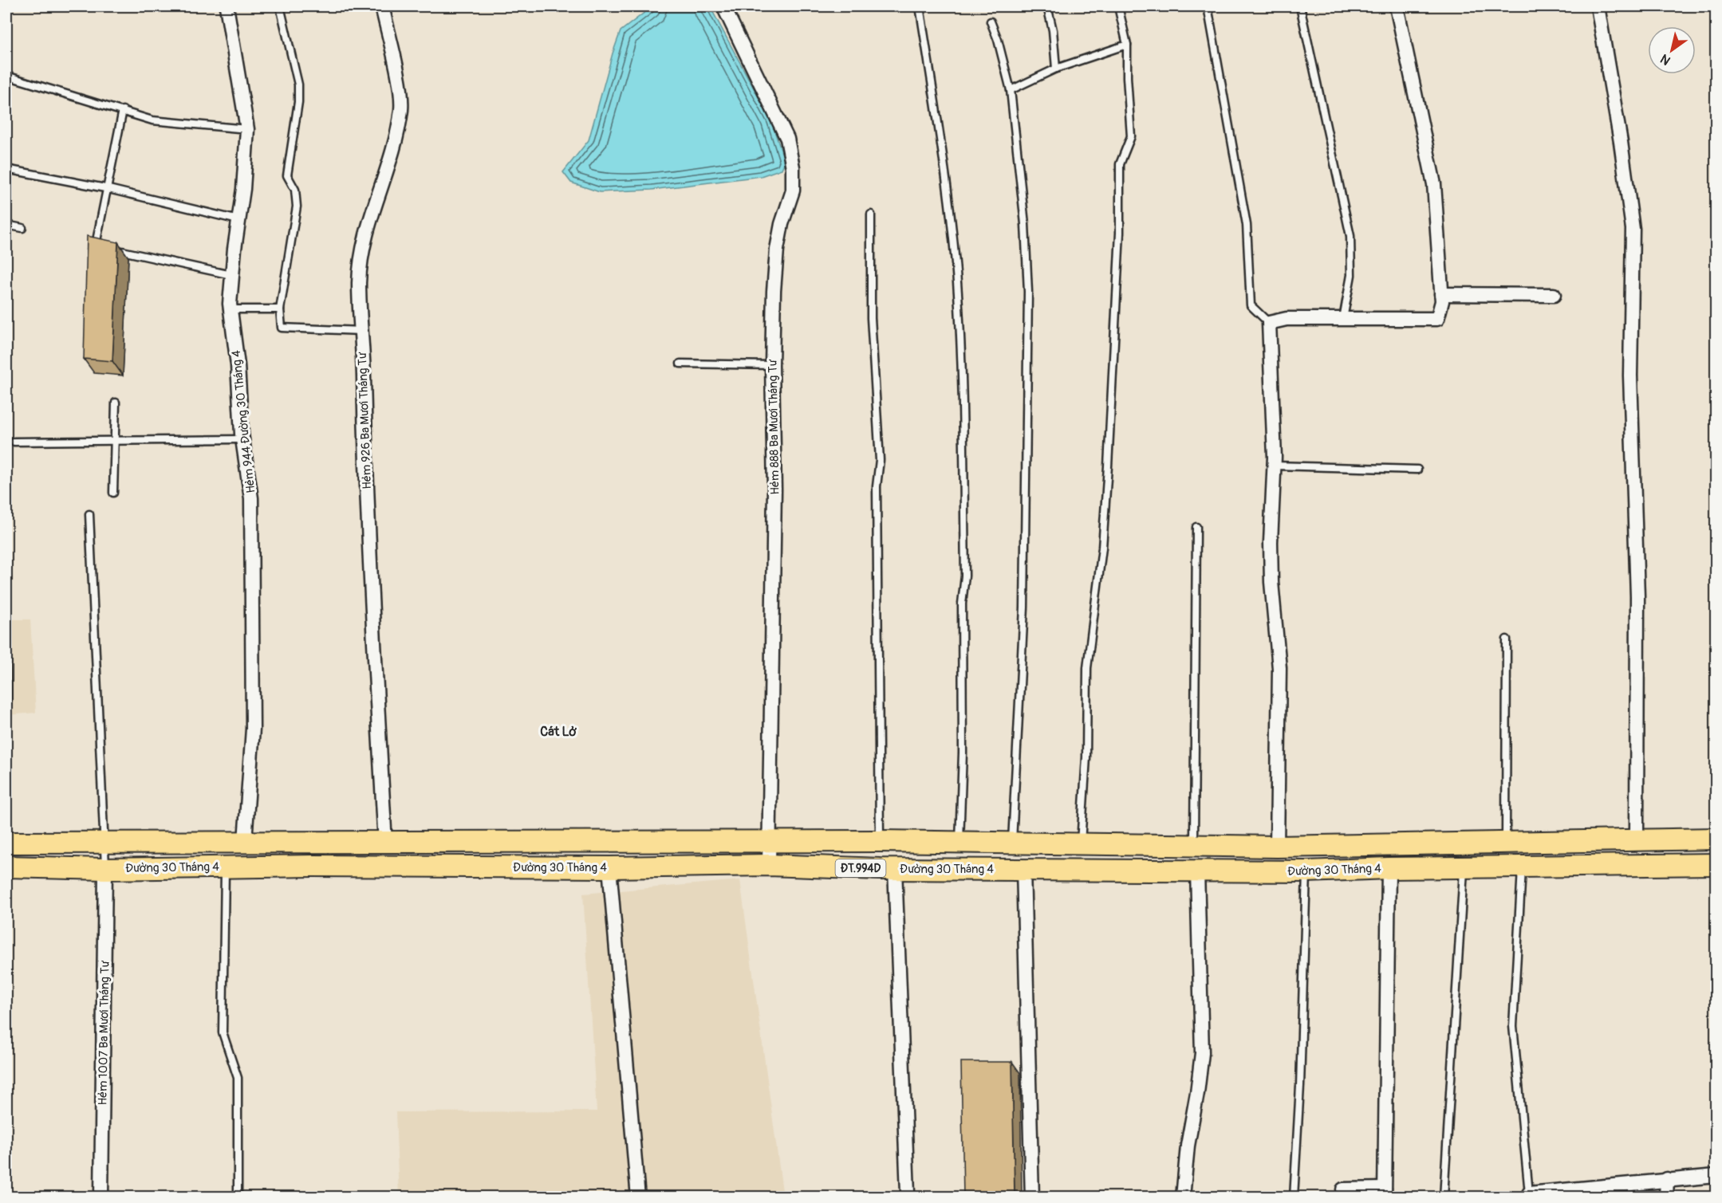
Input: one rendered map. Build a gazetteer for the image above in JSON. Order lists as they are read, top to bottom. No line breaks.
{"streets":{"main road":["Đường 30 Tháng 4","ĐT.994D"],"street":["Hẻm 926 Ba Mươi Tháng Tư","Hẻm 944 Đường 30 Tháng 4","Hẻm 888 Ba Mươi Tháng Tư","Hẻm 1007 Ba Mươi Tháng Tư"]},"crossings":[["Hẻm 926 Ba Mươi Tháng Tư","Đường 30 Tháng 4"],["Hẻm 944 Đường 30 Tháng 4","Đường 30 Tháng 4"],["Hẻm 888 Ba Mươi Tháng Tư","Đường 30 Tháng 4"],["Đường 30 Tháng 4","Hẻm 1007 Ba Mươi Tháng Tư"]],"districts":["Cát Lở"],"north":"bottom left"}
